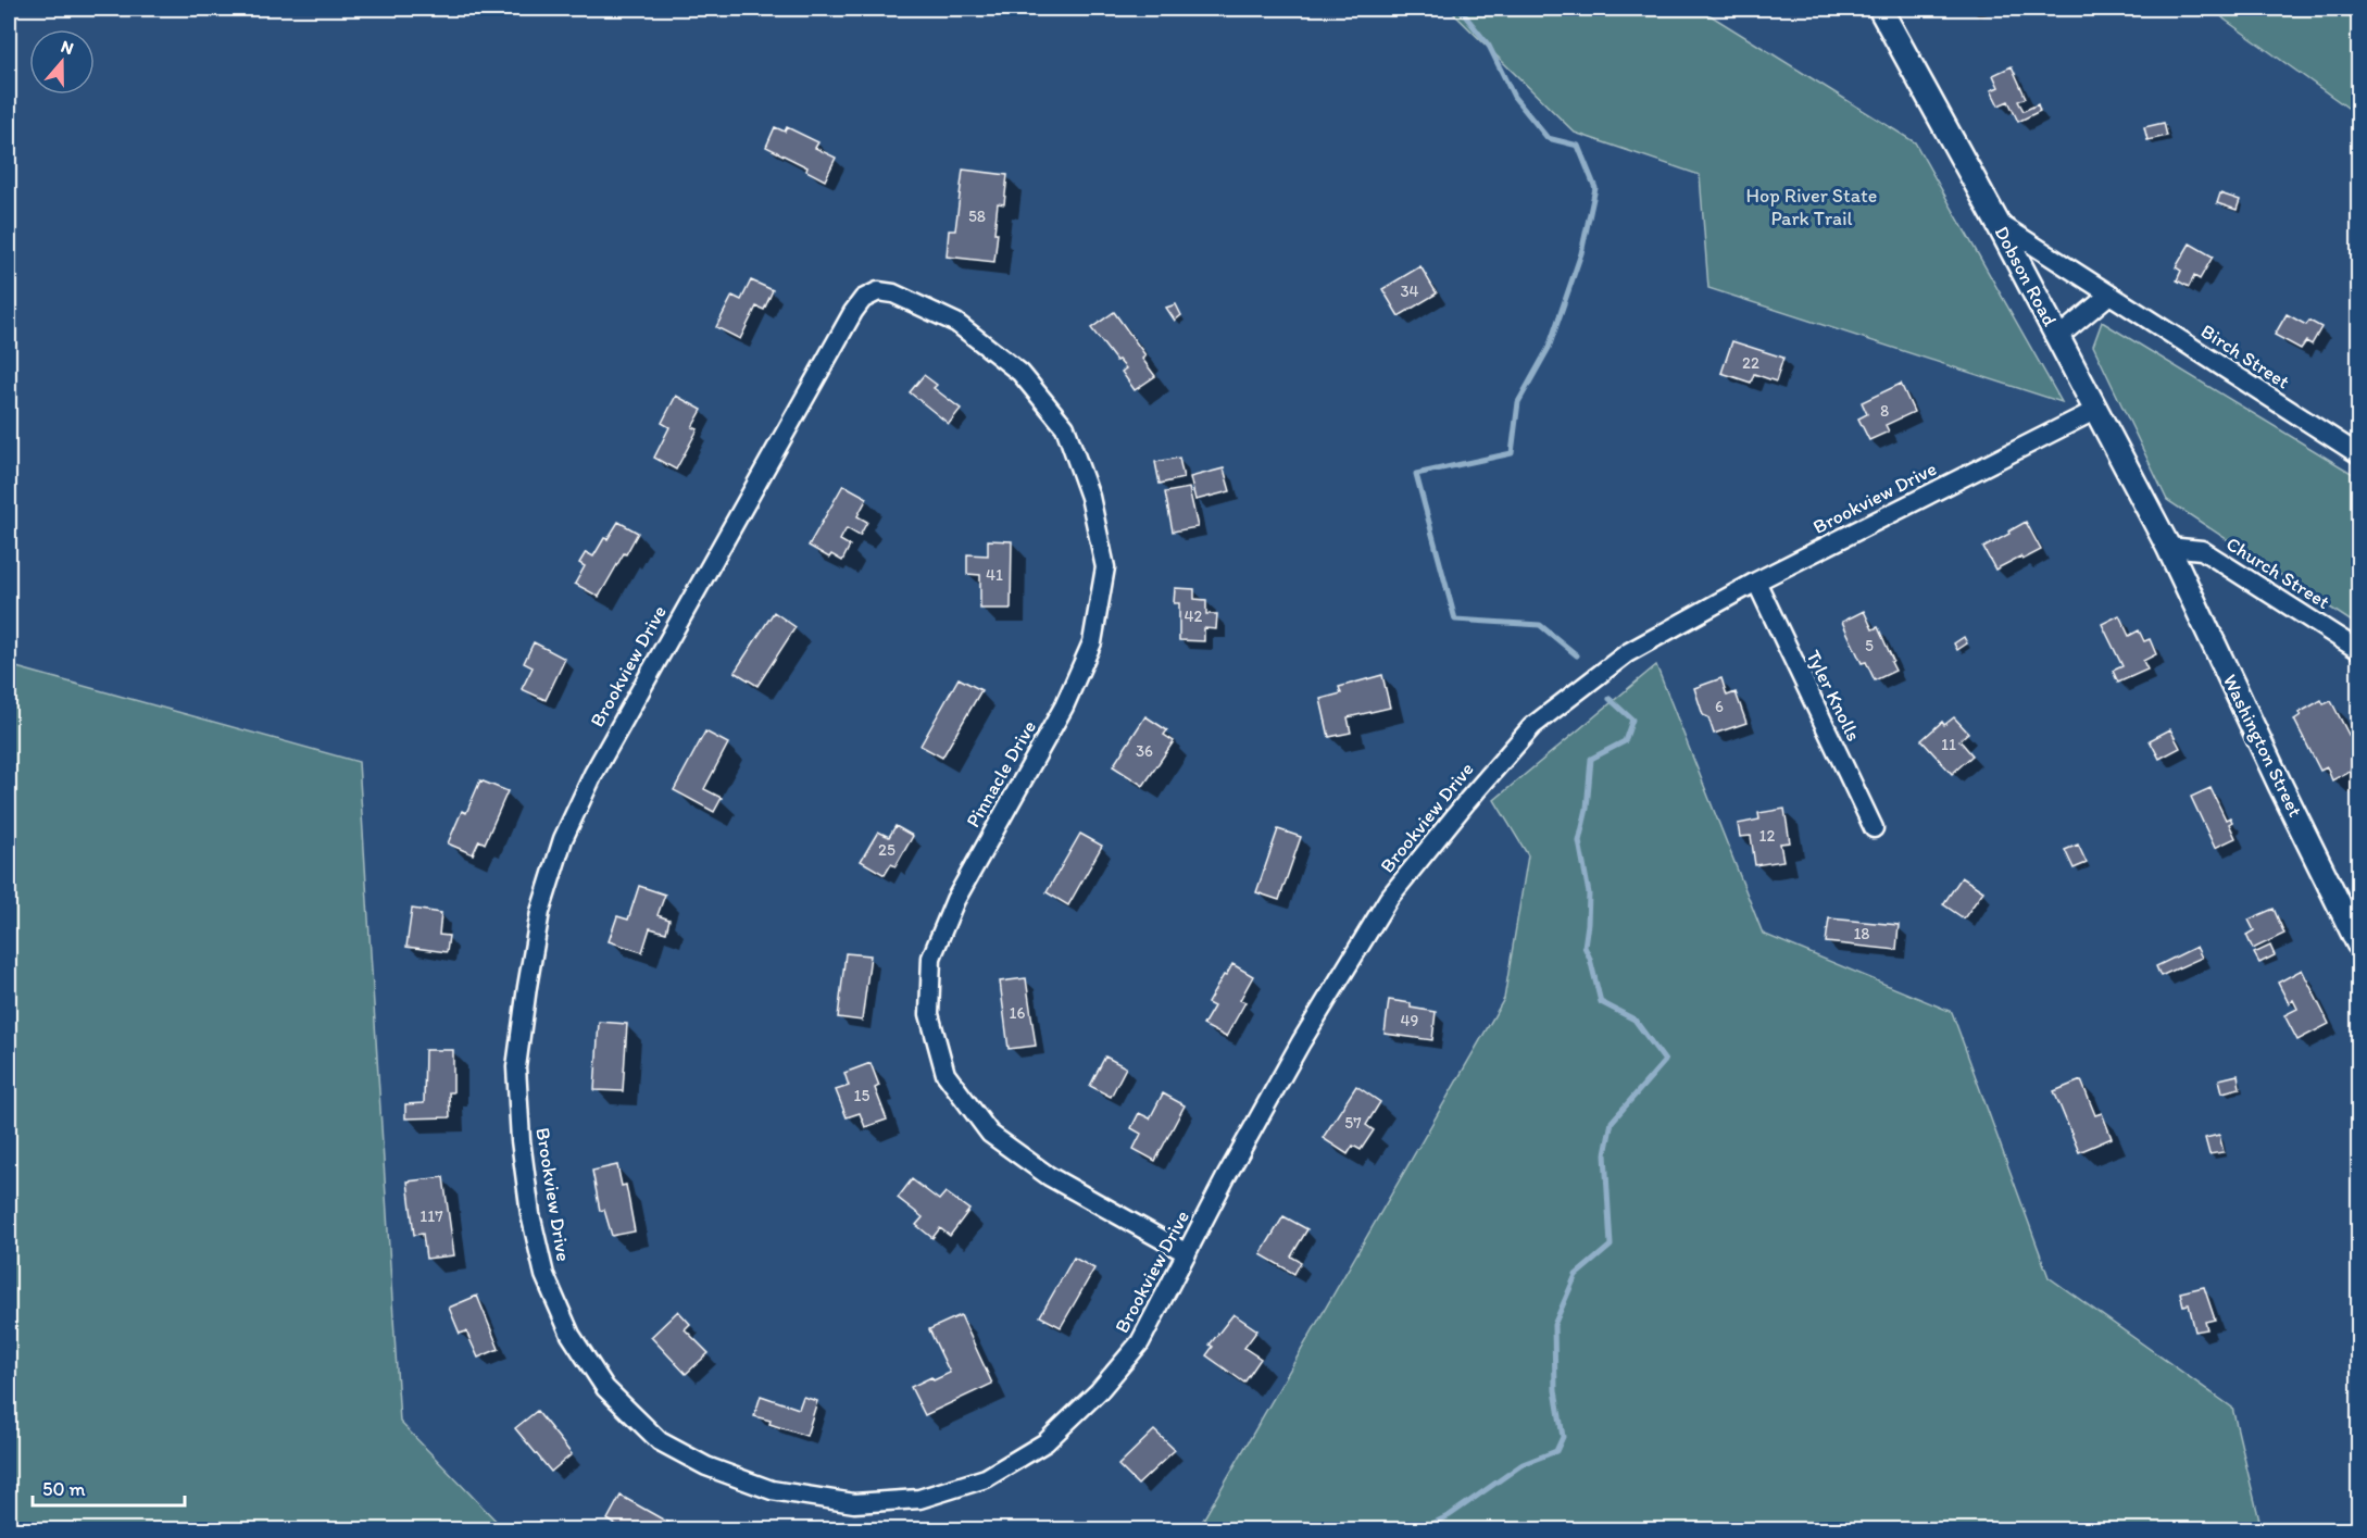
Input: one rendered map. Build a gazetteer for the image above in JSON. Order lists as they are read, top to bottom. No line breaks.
{"streets":{"street":["Dobson Road","Birch Street","Brookview Drive","Church Street","Tyler Knolls","Washington Street","Pinnacle Drive"]},"crossings":[["Dobson Road","Birch Street"],["Dobson Road","Brookview Drive"],["Dobson Road","Church Street"],["Dobson Road","Washington Street"],["Brookview Drive","Tyler Knolls"],["Brookview Drive","Pinnacle Drive"],["Church Street","Washington Street"]],"parks":["Hop River State Park Trail"],"house_numbers":["58","34","22","8","41","42","5","6","11","36","12","25","18","16","49","15","57","117"],"scale_bar":"50 m","north":"top"}
